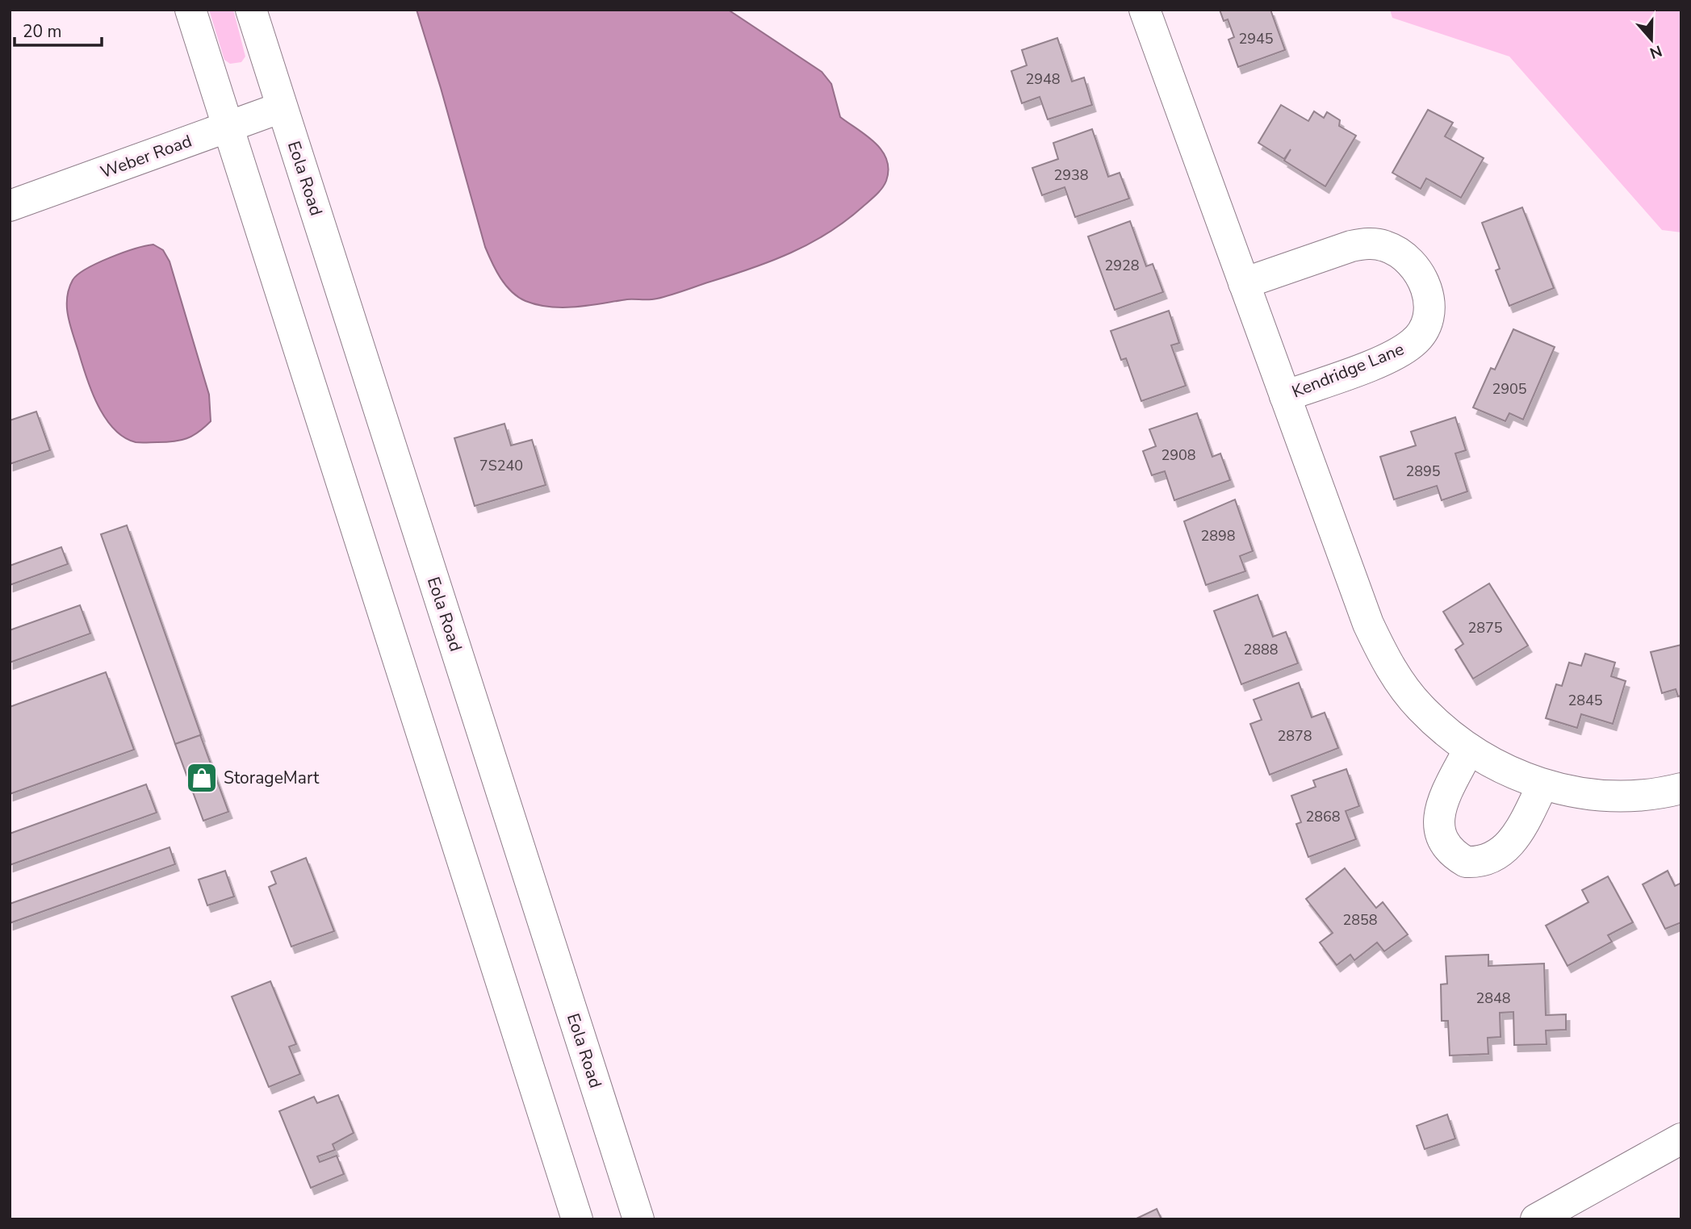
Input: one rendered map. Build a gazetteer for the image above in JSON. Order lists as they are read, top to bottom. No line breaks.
{"streets":{"main road":["Weber Road","Eola Road","Kendridge Lane"]},"crossings":[["Weber Road","Eola Road"]],"places":{"shop":["StorageMart"]},"house_numbers":["2945","2948","2938","2928","2905","2908","7S240","2895","2898","2875","2888","2845","2878","2868","2858","2848"],"scale_bar":"20 m","north":"bottom"}
